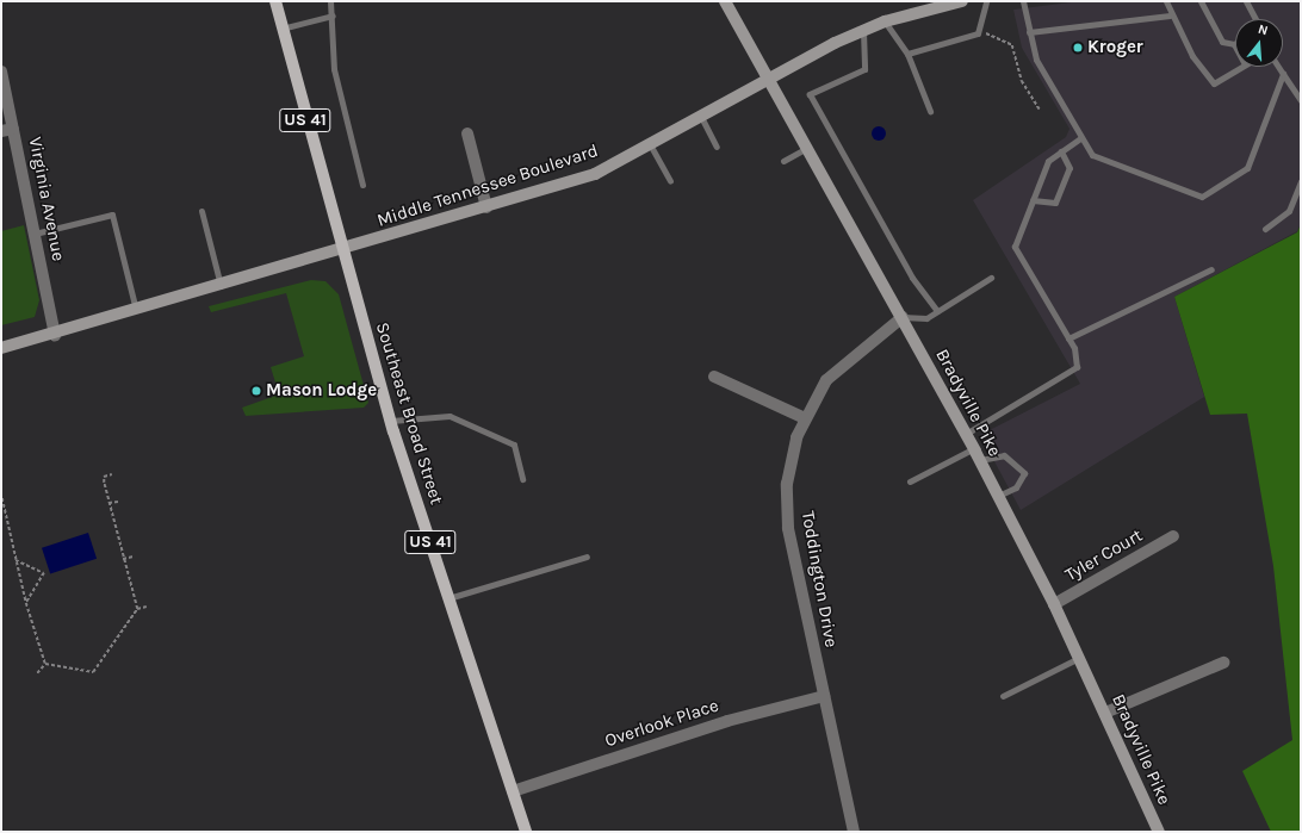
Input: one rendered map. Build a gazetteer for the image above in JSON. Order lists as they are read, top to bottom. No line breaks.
{"streets":{"main road":["US 41","Middle Tennessee Boulevard","Bradyville Pike","Southeast Broad Street"],"street":["Virginia Avenue","Tyler Court","Toddington Drive","Overlook Place"]},"crossings":[["Middle Tennessee Boulevard","Virginia Avenue"],["Middle Tennessee Boulevard","Bradyville Pike"],["Middle Tennessee Boulevard","Southeast Broad Street"],["Bradyville Pike","Tyler Court"],["Bradyville Pike","Toddington Drive"],["Southeast Broad Street","Overlook Place"],["Toddington Drive","Overlook Place"]],"places":["Kroger","Mason Lodge"],"north":"top"}
